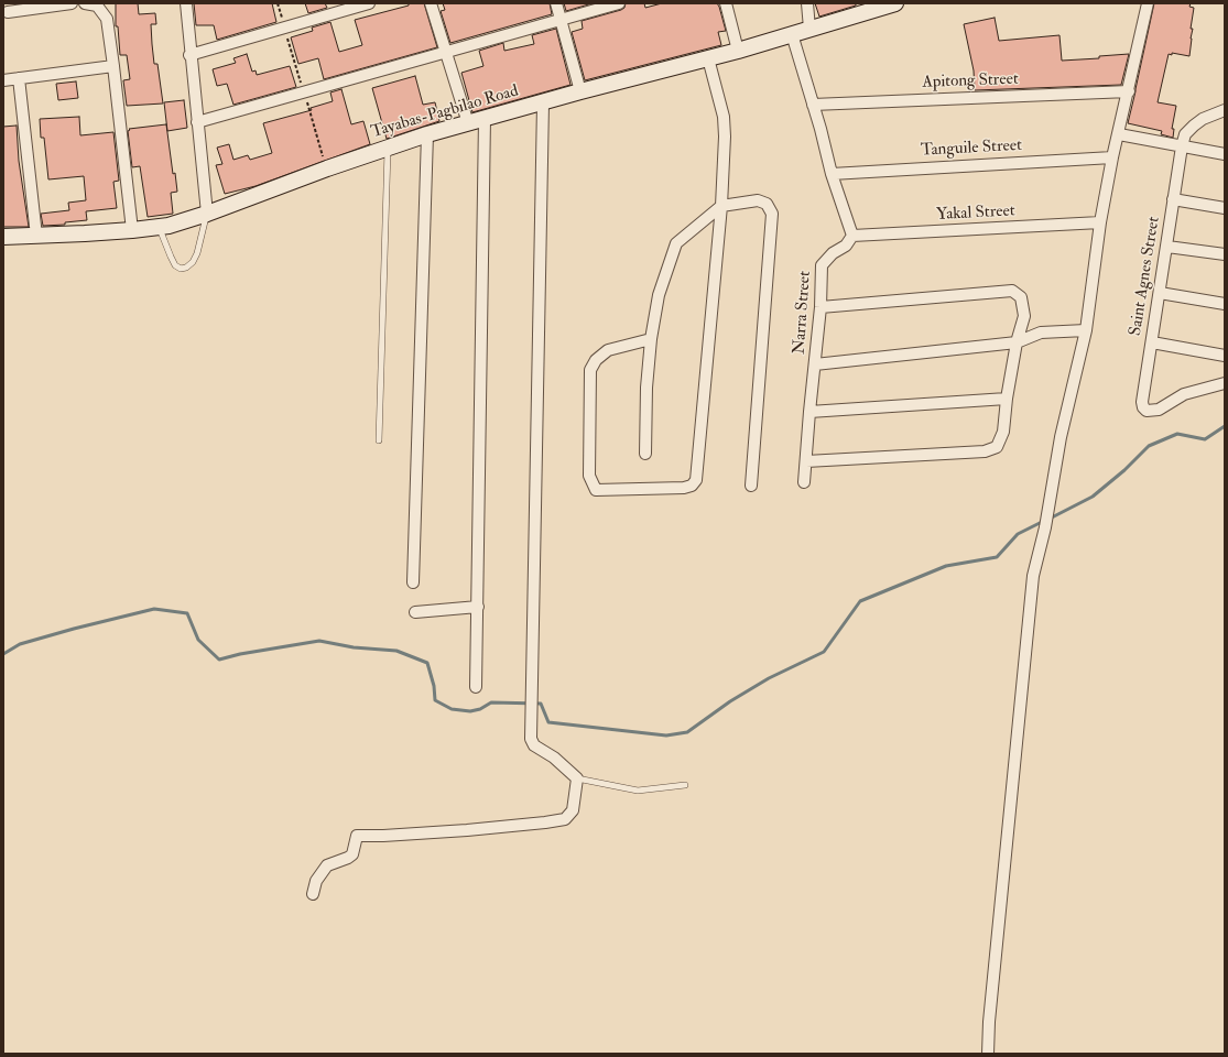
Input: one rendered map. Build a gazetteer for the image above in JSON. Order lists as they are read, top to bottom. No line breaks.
{"streets":{"main road":["Tayabas-Pagbilao Road"],"street":["Apitong Street","Tanguile Street","Yakal Street","Saint Agnes Street","Narra Street"]},"crossings":[["Yakal Street","Narra Street"]]}
